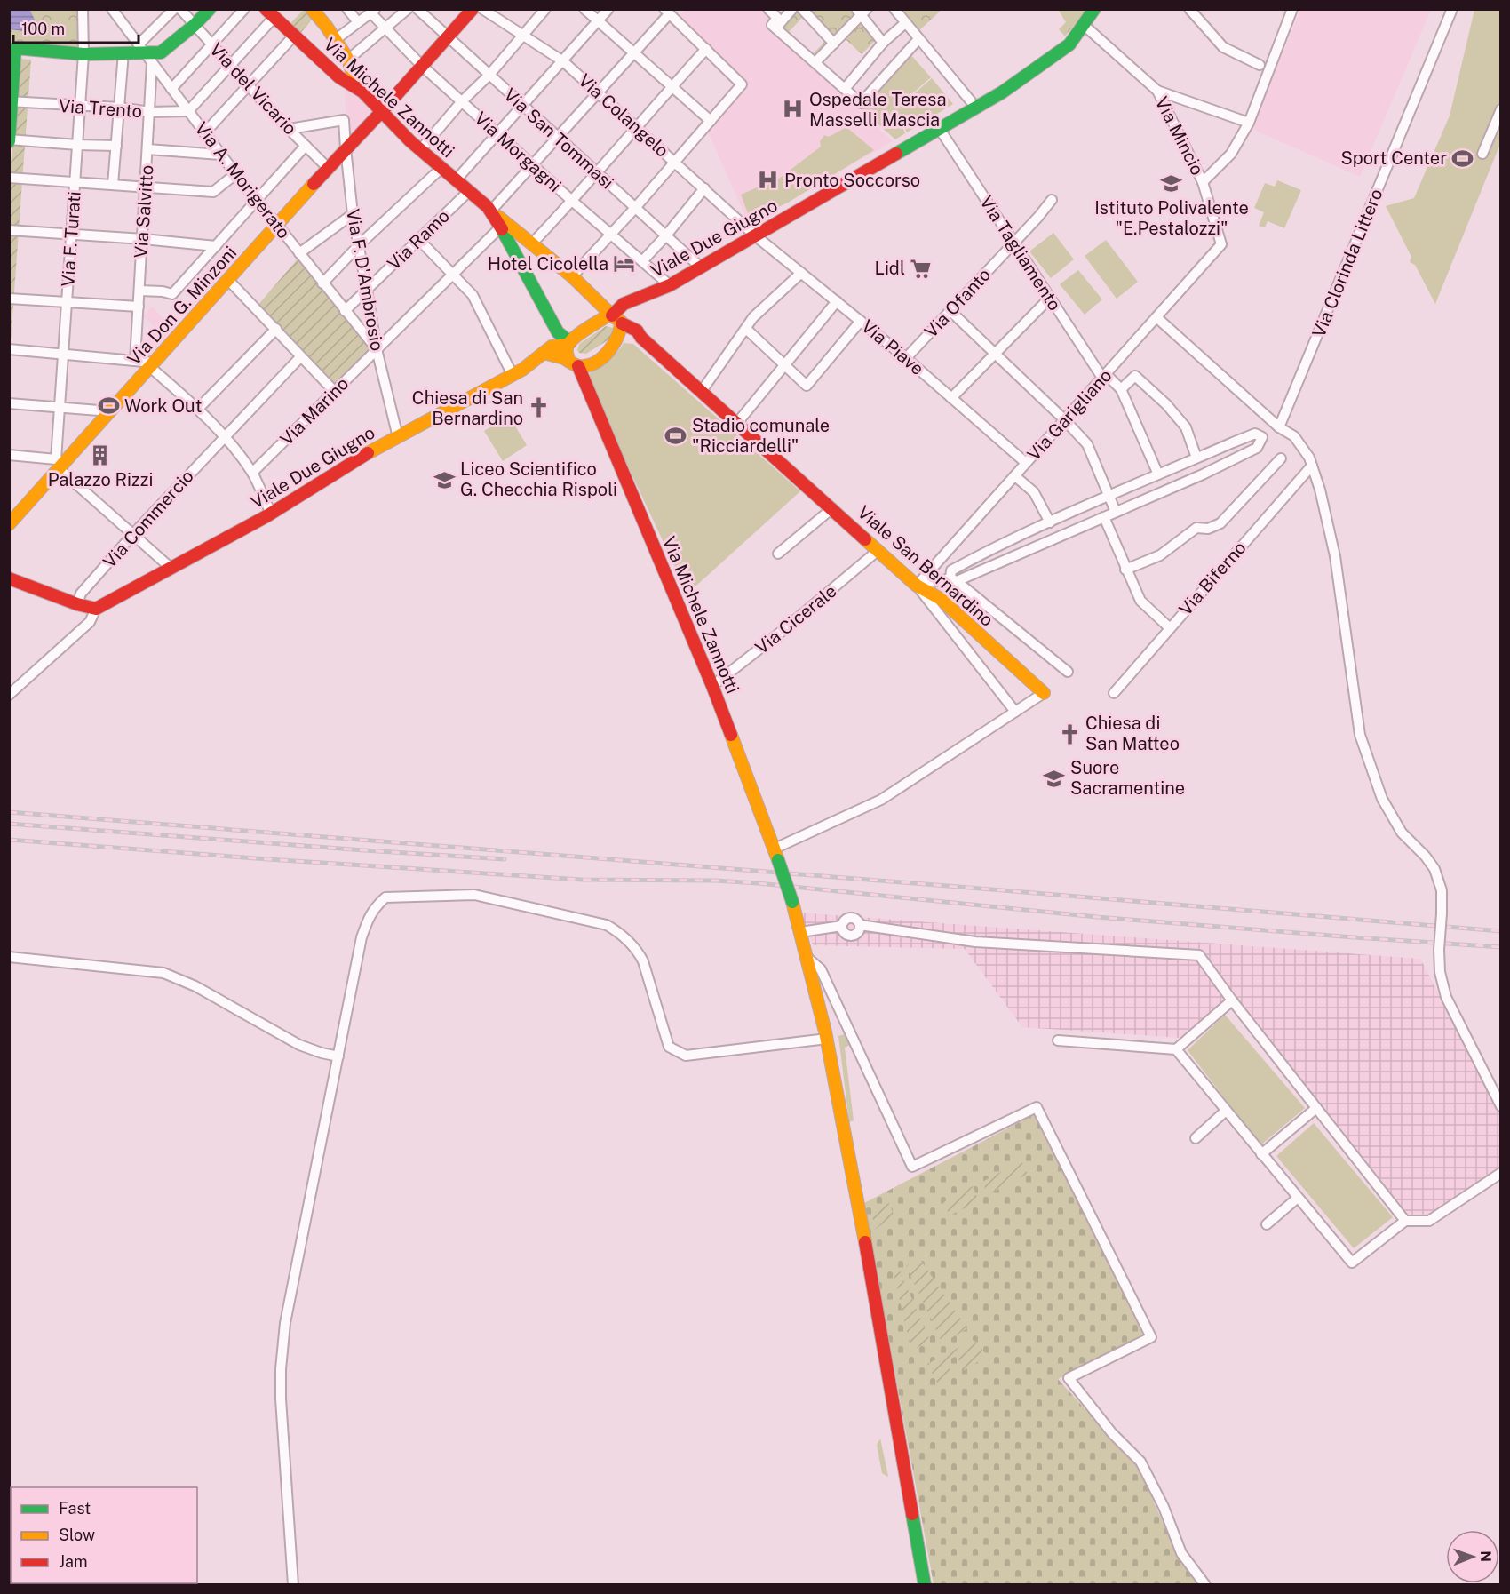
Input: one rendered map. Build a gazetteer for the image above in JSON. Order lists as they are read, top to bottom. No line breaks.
{"streets":{"main road":["Via Michele Zannotti","Viale Due Giugno","Via Don G. Minzoni","Viale San Bernardino"],"street":["Via del Vicario","Via Trento","Via Colangelo","Via Mincio","Via San Tommasi","Via Morgagni","Via A. Morigerato","Via Salvitto","Via F. Turati","Via Ramo","Via Tagliamento","Via Clorinda Littero","Via F. D'Ambrosio","Via Ofanto","Via Piave","Via Marino","Via Garigliano","Via Commercio","Via Biferno","Via Cicerale"]},"crossings":[["Via del Vicario","Via F. D'Ambrosio"],["Via del Vicario","Via Don G. Minzoni"],["Via Michele Zannotti","Viale Due Giugno"],["Via Michele Zannotti","Via Ramo"],["Via Michele Zannotti","Via Don G. Minzoni"],["Via Michele Zannotti","Via Marino"],["Via Michele Zannotti","Viale San Bernardino"],["Via Michele Zannotti","Via Cicerale"],["Via Trento","Via A. Morigerato"],["Via Trento","Via Salvitto"],["Via Trento","Via F. Turati"],["Via Colangelo","Viale Due Giugno"],["Via Colangelo","Via Piave"],["Via Mincio","Viale Due Giugno"],["Via Mincio","Via Garigliano"],["Via San Tommasi","Viale Due Giugno"],["Via San Tommasi","Via Don G. Minzoni"],["Via Morgagni","Viale Due Giugno"],["Via Morgagni","Via Don G. Minzoni"],["Via A. Morigerato","Via Salvitto"],["Via A. Morigerato","Via Ramo"],["Via A. Morigerato","Via F. D'Ambrosio"],["Via A. Morigerato","Via Don G. Minzoni"],["Via A. Morigerato","Via Marino"],["Viale Due Giugno","Via Tagliamento"],["Viale Due Giugno","Via F. D'Ambrosio"],["Viale Due Giugno","Via Piave"],["Viale Due Giugno","Viale San Bernardino"],["Via F. Turati","Via Don G. Minzoni"],["Via Ramo","Via F. D'Ambrosio"],["Via Tagliamento","Via Ofanto"],["Via Tagliamento","Via Garigliano"],["Via F. D'Ambrosio","Via Don G. Minzoni"],["Via F. D'Ambrosio","Via Marino"],["Via Ofanto","Via Piave"],["Via Piave","Via Garigliano"],["Via Garigliano","Viale San Bernardino"],["Viale San Bernardino","Via Cicerale"]],"places":{"hospital":["Ospedale Teresa Masselli Mascia","Pronto Soccorso"],"sports":["Sport Center","Work Out","Stadio comunale \"Ricciardelli\""],"school or university":["Istituto Polivalente \"E.Pestalozzi\"","Liceo Scientifico G. Checchia Rispoli","Suore Sacramentine"],"hotel":["Hotel Cicolella"],"supermarket":["Lidl"],"church":["Chiesa di San Bernardino","Chiesa di San Matteo"],"building":["Palazzo Rizzi"]},"legend":["Fast","Slow","Jam"],"scale_bar":"100 m","north":"right"}
